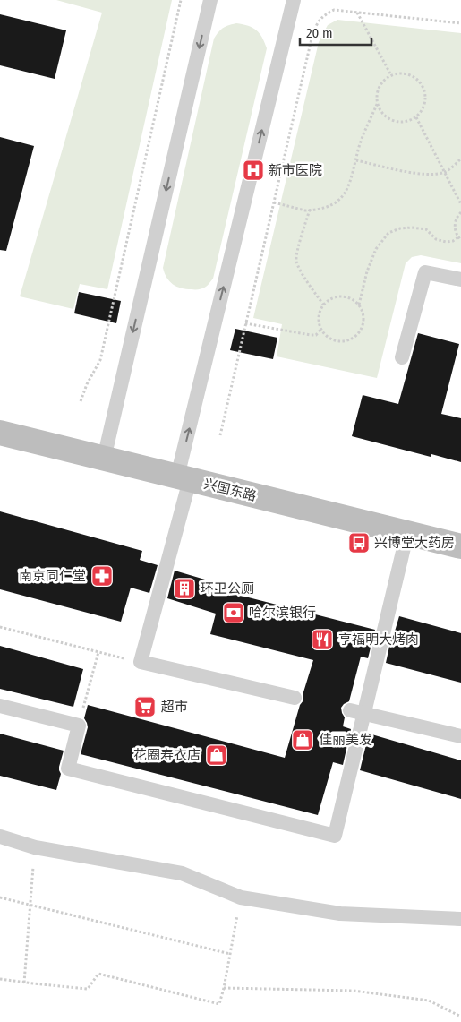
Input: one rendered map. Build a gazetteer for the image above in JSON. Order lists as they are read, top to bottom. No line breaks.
{"streets":{"main road":["兴国东路"]},"places":{"hospital":["新市医院"],"bus stop":["兴博堂大药房"],"pharmacy":["南京同仁堂"],"building":["环卫公厕"],"bank":["哈尔滨银行"],"restaurant":["亨福明大烤肉"],"supermarket":["超市"],"shop":["佳丽美发","花圈寿衣店"]},"scale_bar":"20 m"}
